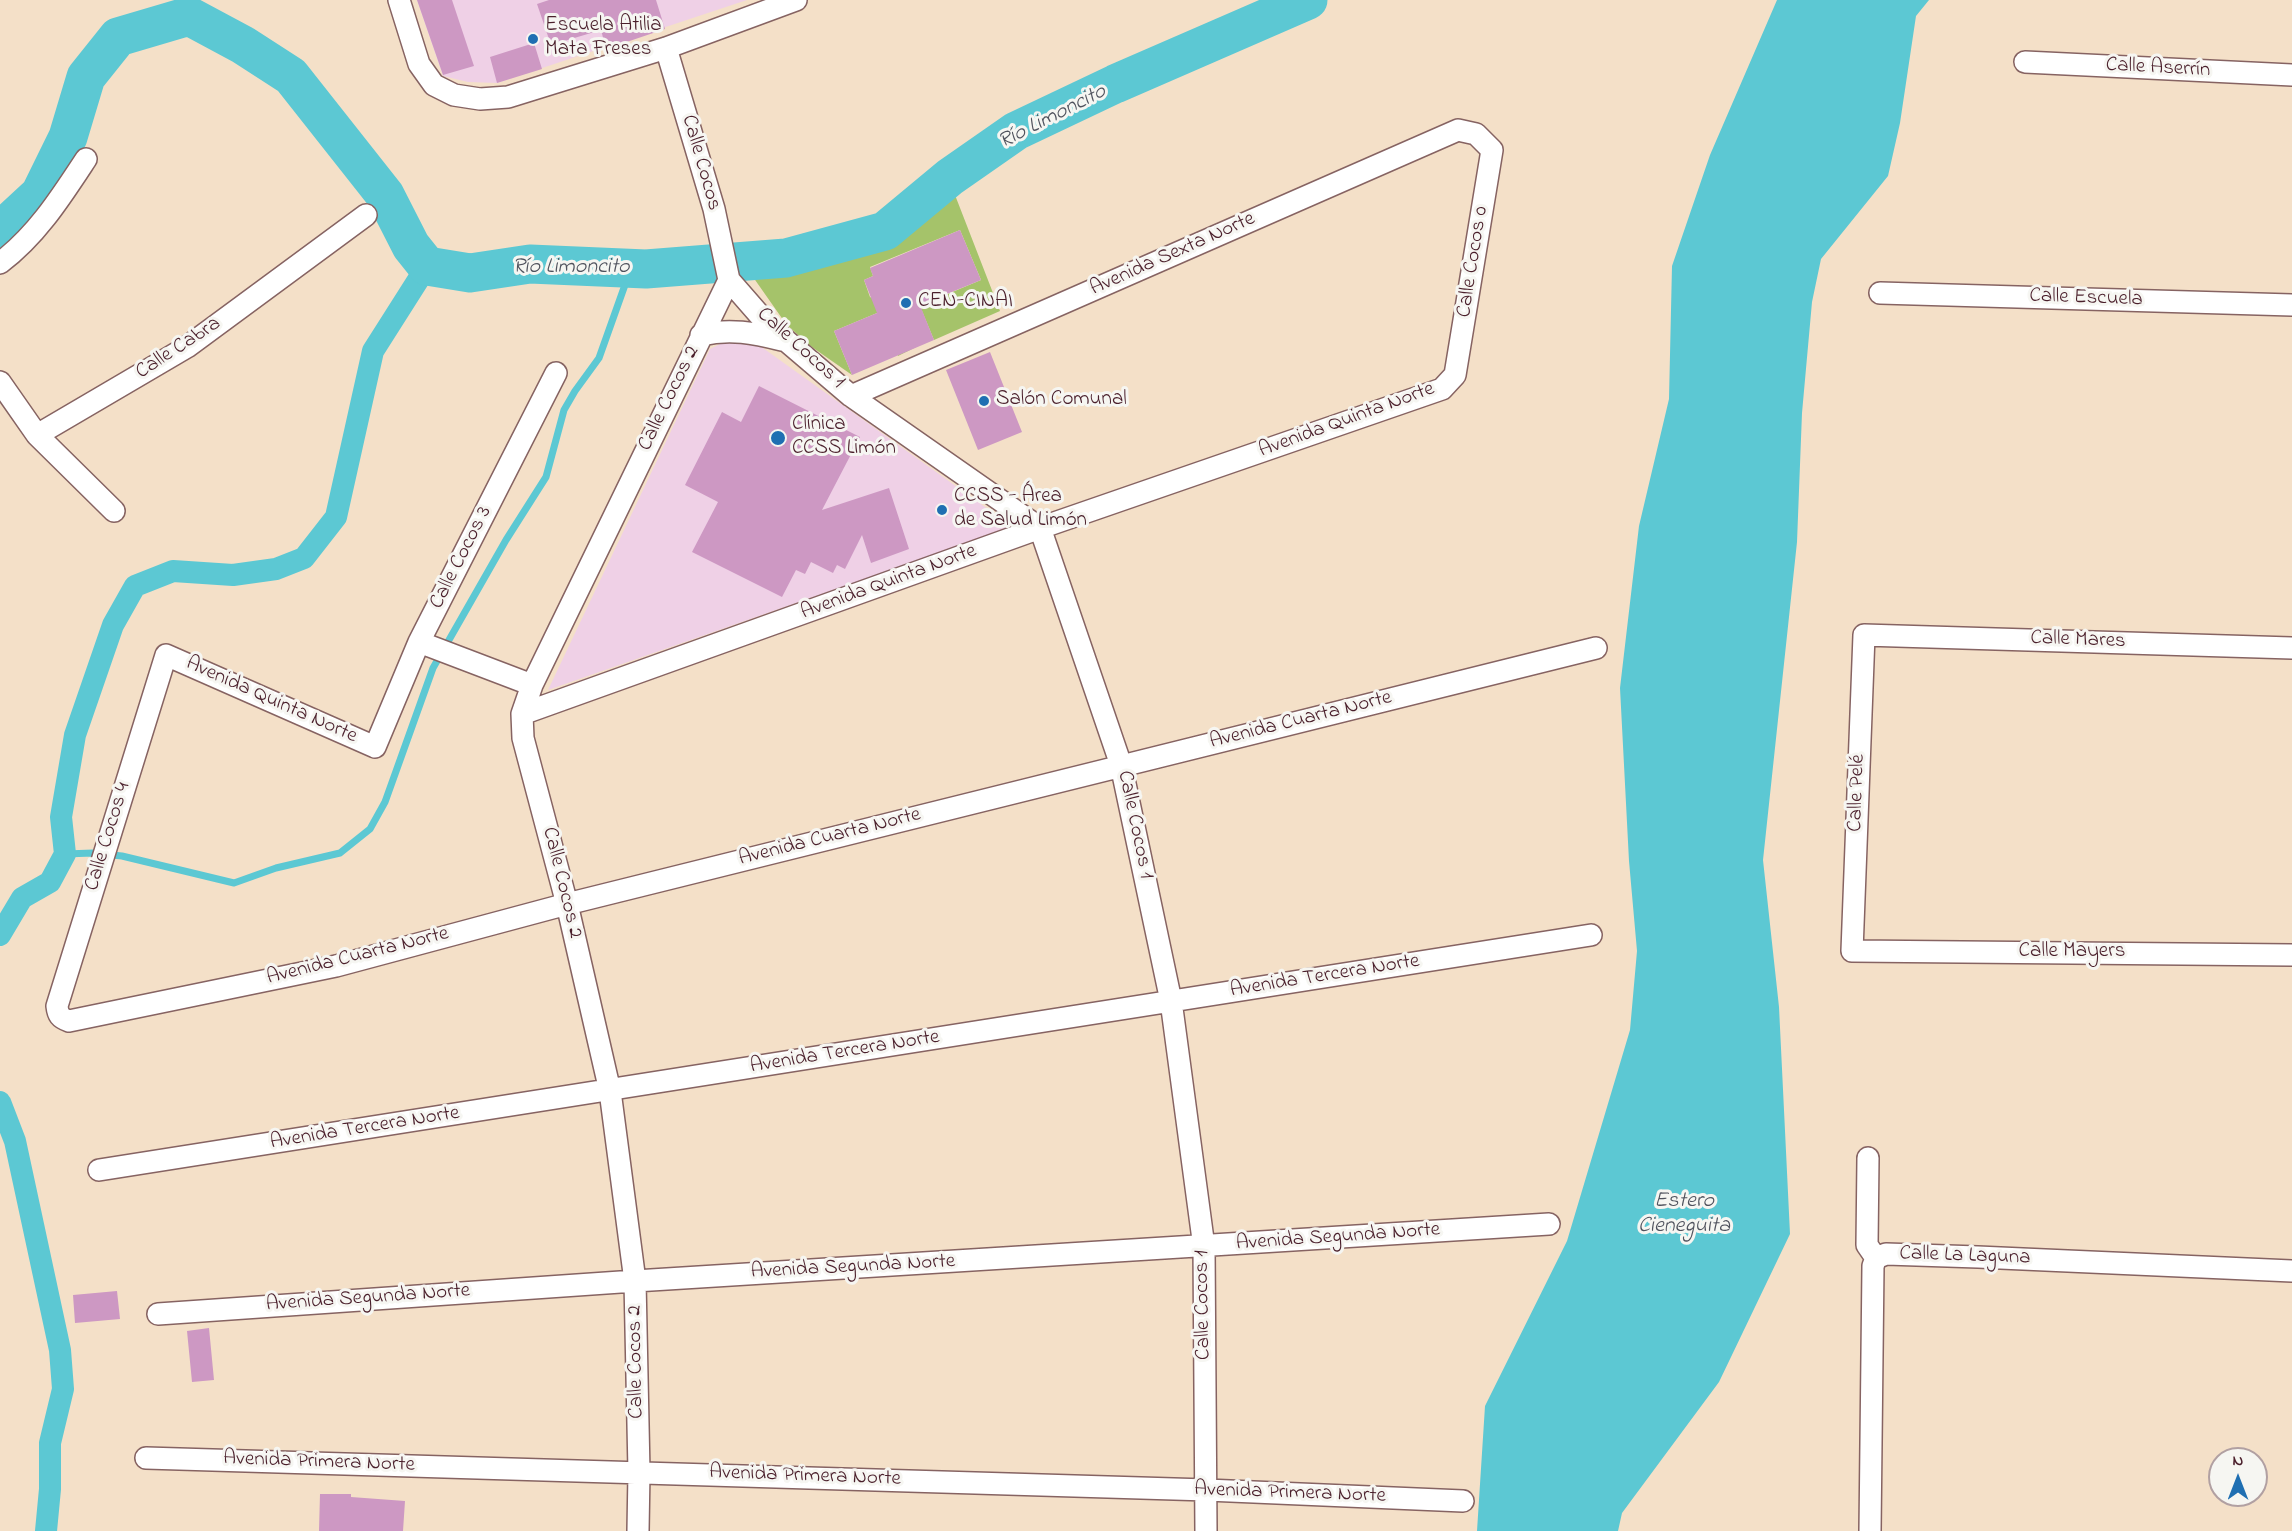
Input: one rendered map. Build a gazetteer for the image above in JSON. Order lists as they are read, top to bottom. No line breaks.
{"streets":{"street":["Calle Aserrín","Calle Cocos","Avenida Sexta Norte","Calle Cocos 0","Calle Escuela","Calle Cabra","Calle Cocos 1","Calle Cocos 2","Avenida Quinta Norte","Calle Cocos 3","Calle Mares","Avenida Cuarta Norte","Calle Pelé","Calle Cocos 4","Calle Mayers","Avenida Tercera Norte","Avenida Segunda Norte","Calle La Laguna","Avenida Primera Norte"]},"crossings":[["Calle Cocos","Calle Cocos 1"],["Calle Cocos","Calle Cocos 2"],["Avenida Sexta Norte","Calle Cocos 0"],["Avenida Sexta Norte","Calle Cocos 1"],["Calle Cocos 0","Avenida Quinta Norte"],["Calle Cocos 1","Calle Cocos 2"],["Calle Cocos 1","Avenida Quinta Norte"],["Calle Cocos 1","Avenida Cuarta Norte"],["Calle Cocos 1","Avenida Tercera Norte"],["Calle Cocos 1","Avenida Segunda Norte"],["Calle Cocos 1","Avenida Primera Norte"],["Calle Cocos 2","Avenida Quinta Norte"],["Calle Cocos 2","Avenida Cuarta Norte"],["Calle Cocos 2","Avenida Tercera Norte"],["Calle Cocos 2","Avenida Segunda Norte"],["Calle Cocos 2","Avenida Primera Norte"],["Avenida Quinta Norte","Calle Cocos 3"],["Avenida Quinta Norte","Calle Cocos 4"],["Calle Mares","Calle Pelé"],["Avenida Cuarta Norte","Calle Cocos 4"],["Calle Pelé","Calle Mayers"]],"water":["Río Limoncito","Estero Cieneguita"],"places":["Escuela Atilia Mata Freses","CEN-CINAI","Salón Comunal","Clínica CCSS Limón","CCSS - Área de Salud Limón"],"north":"top"}
